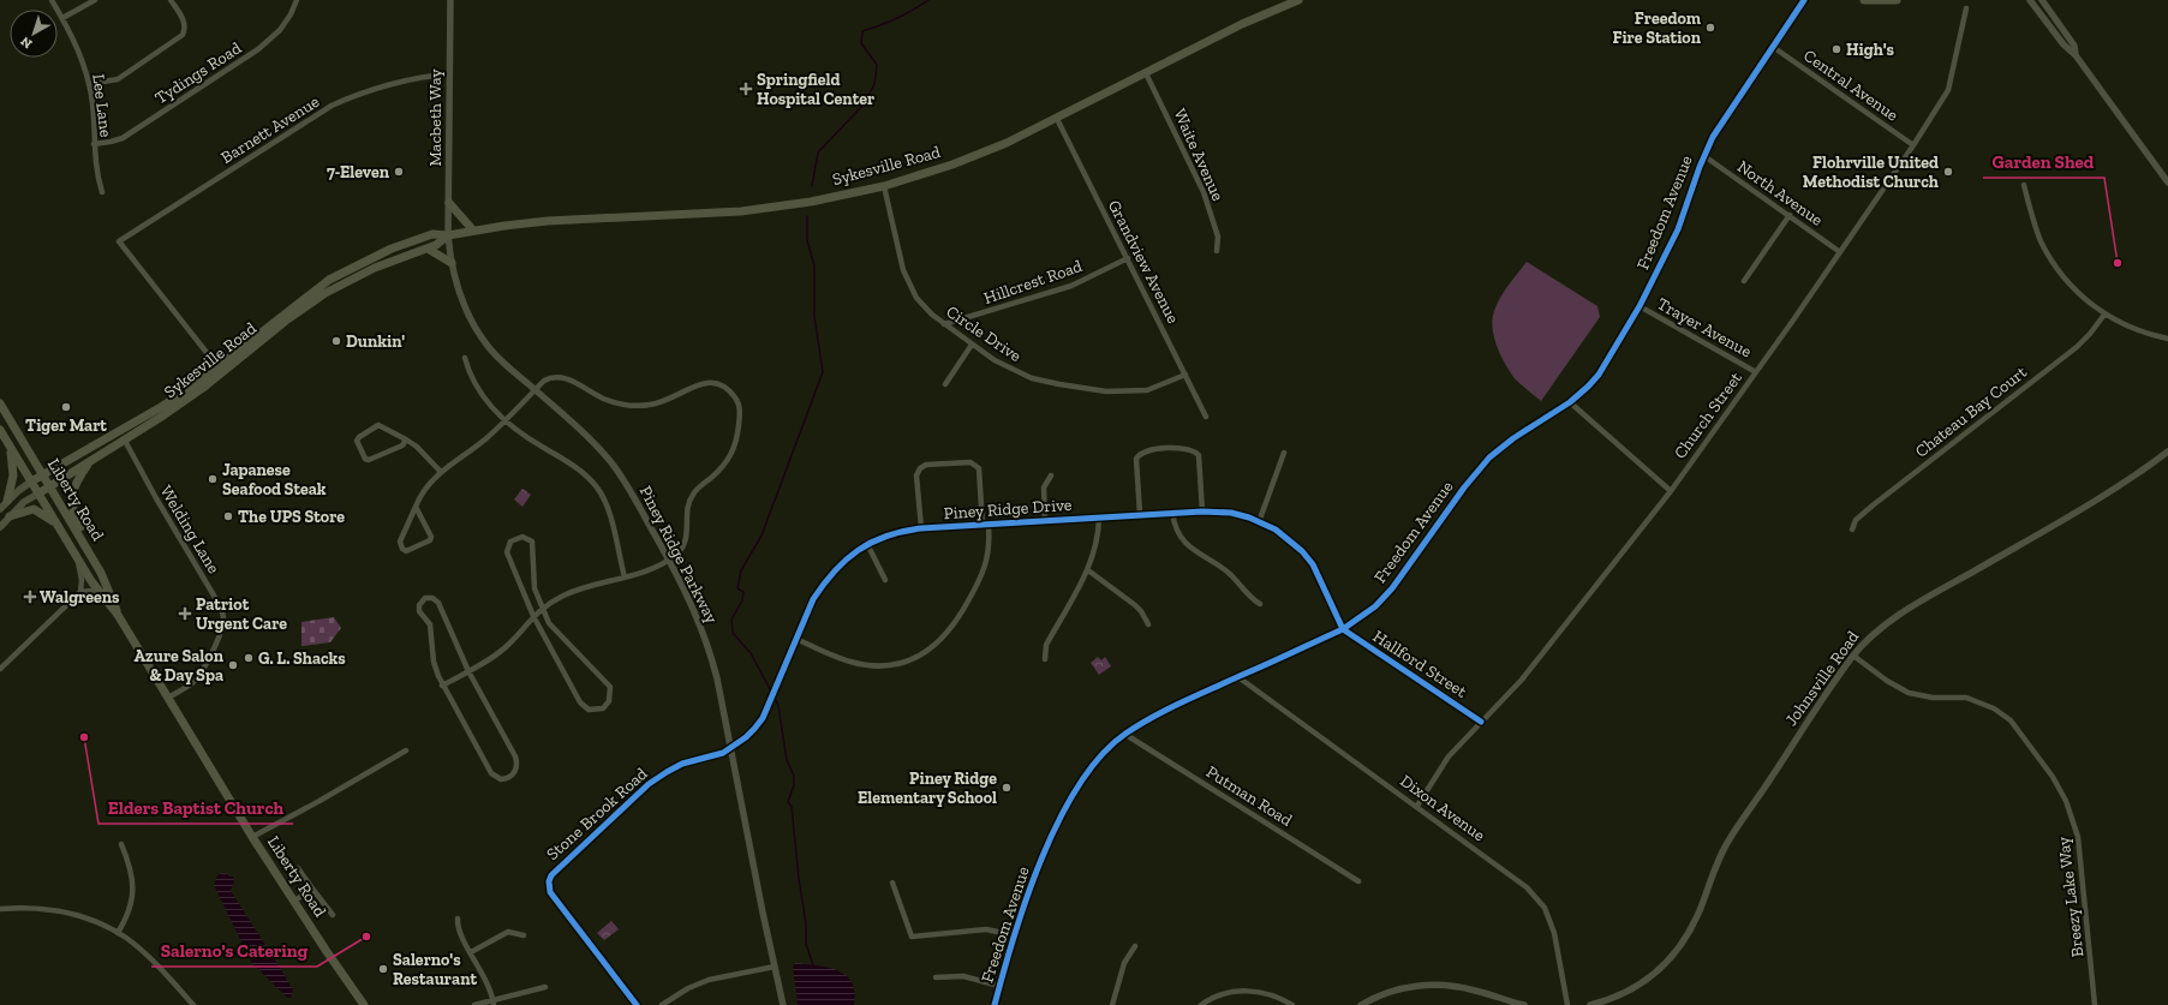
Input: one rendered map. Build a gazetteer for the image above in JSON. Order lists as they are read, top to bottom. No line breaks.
{"streets":{"main road":["Sykesville Road","Liberty Road"],"street":["Tydings Road","Central Avenue","Lee Lane","Macbeth Way","Barnett Avenue","Waite Avenue","North Avenue","Freedom Avenue","Grandview Avenue","Hillcrest Road","Trayer Avenue","Circle Drive","Chateau Bay Court","Church Street","Piney Ridge Drive","Welding Lane","Piney Ridge Parkway","Hallford Street","Johnsville Road","Putman Road","Dixon Avenue","Stone Brook Road","Breezy Lake Way"]},"crossings":[["Tydings Road","Lee Lane"],["Central Avenue","Freedom Avenue"],["Central Avenue","Church Street"],["Macbeth Way","Barnett Avenue"],["Macbeth Way","Sykesville Road"],["Macbeth Way","Piney Ridge Parkway"],["Barnett Avenue","Sykesville Road"],["Waite Avenue","Sykesville Road"],["Sykesville Road","Grandview Avenue"],["Sykesville Road","Circle Drive"],["Sykesville Road","Liberty Road"],["Sykesville Road","Welding Lane"],["Sykesville Road","Piney Ridge Parkway"],["North Avenue","Freedom Avenue"],["North Avenue","Church Street"],["Freedom Avenue","Trayer Avenue"],["Freedom Avenue","Piney Ridge Drive"],["Freedom Avenue","Hallford Street"],["Freedom Avenue","Putman Road"],["Freedom Avenue","Dixon Avenue"],["Grandview Avenue","Hillcrest Road"],["Grandview Avenue","Circle Drive"],["Hillcrest Road","Circle Drive"],["Trayer Avenue","Church Street"],["Church Street","Hallford Street"],["Church Street","Dixon Avenue"],["Liberty Road","Welding Lane"],["Piney Ridge Drive","Piney Ridge Parkway"],["Piney Ridge Drive","Hallford Street"],["Piney Ridge Drive","Stone Brook Road"],["Piney Ridge Parkway","Stone Brook Road"],["Johnsville Road","Breezy Lake Way"]],"places":{"other":["Freedom Fire Station","High's","7-Eleven","Flohrville United Methodist Church","Garden Shed","Dunkin'","Tiger Mart","Japanese Seafood Steak","The UPS Store","G. L. Shacks","Azure Salon & Day Spa","Elders Baptist Church","Piney Ridge Elementary School","Salerno's Catering","Salerno's Restaurant"],"health":["Springfield Hospital Center","Walgreens","Patriot Urgent Care"]},"north":"bottom left"}
